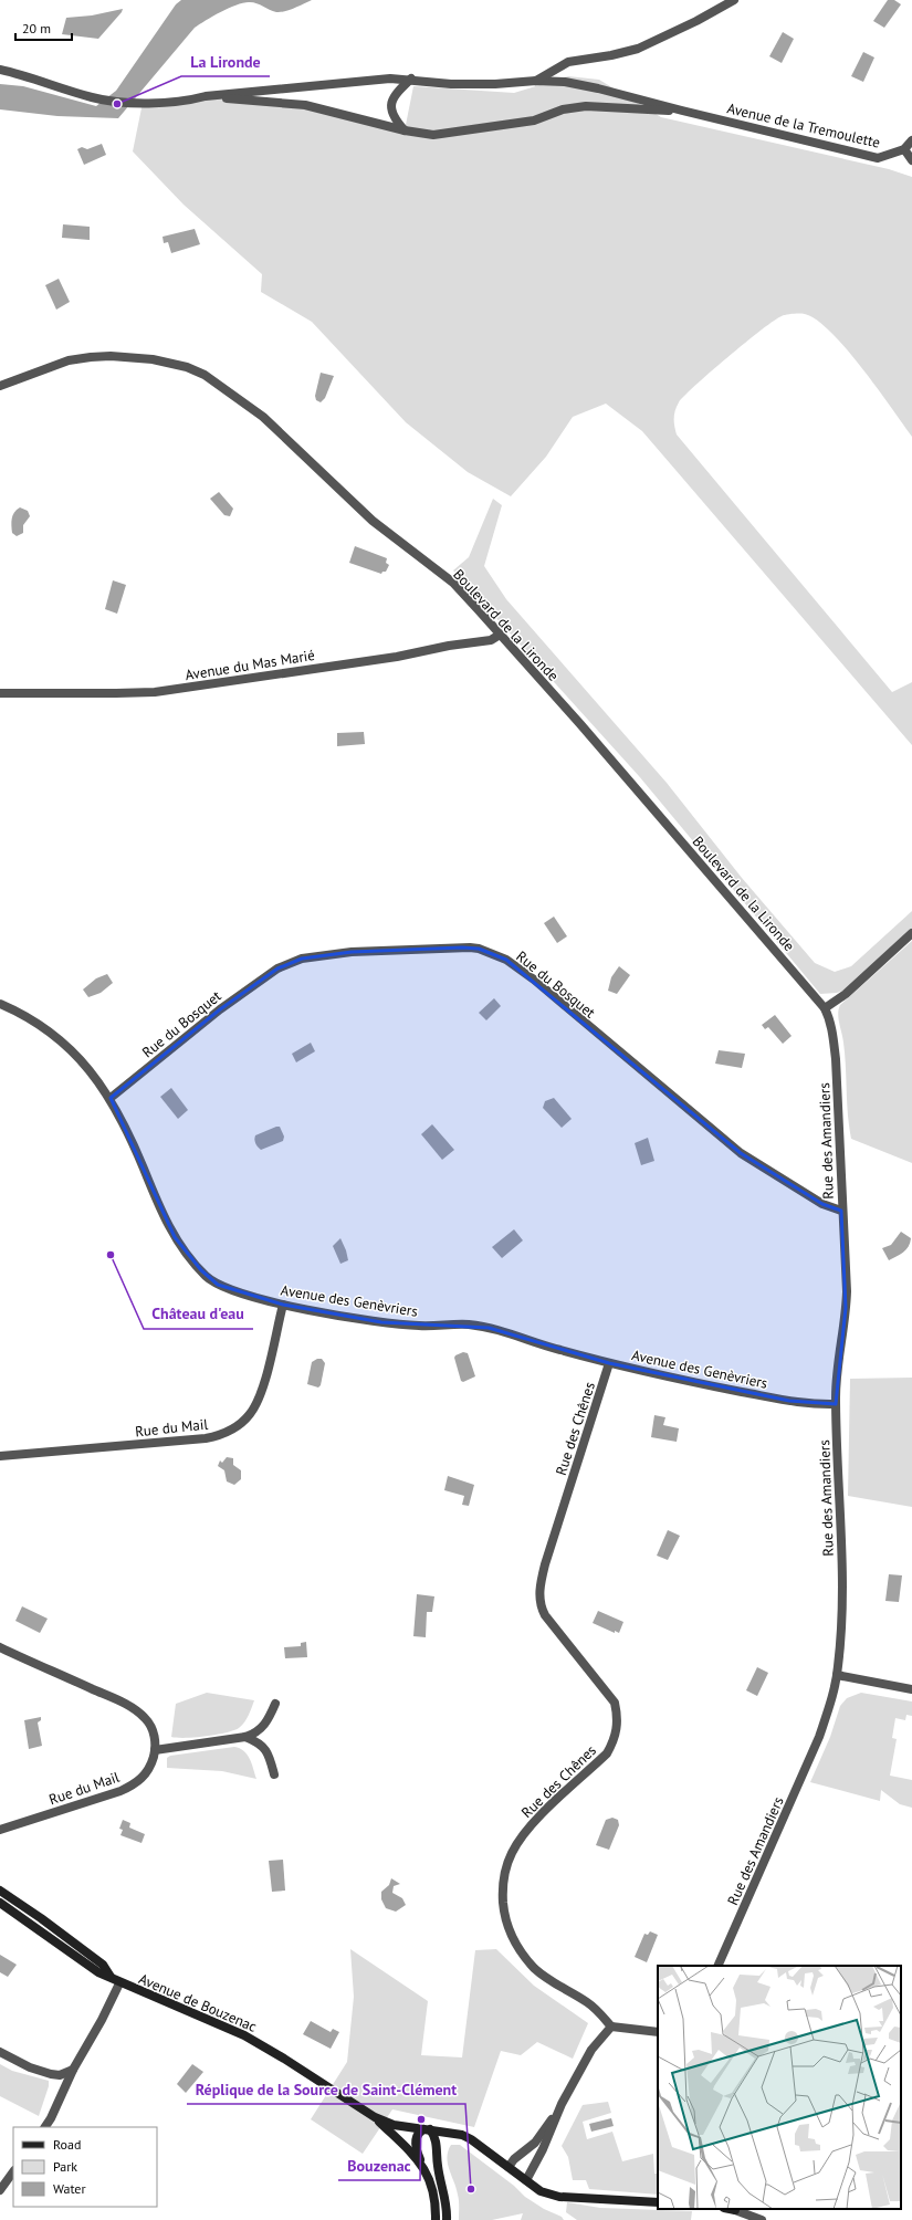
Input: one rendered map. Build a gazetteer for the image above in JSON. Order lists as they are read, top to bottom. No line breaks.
{"streets":{"street":["Avenue de la Tremoulette","Boulevard de la Lironde","Avenue du Mas Marié","Rue du Bosquet","Rue des Amandiers","Avenue des Genèvriers","Rue du Mail","Rue des Chênes","Avenue de Bouzenac"]},"crossings":[["Boulevard de la Lironde","Avenue du Mas Marié"],["Boulevard de la Lironde","Rue des Amandiers"],["Rue du Bosquet","Rue des Amandiers"],["Rue du Bosquet","Avenue des Genèvriers"],["Rue des Amandiers","Avenue des Genèvriers"],["Avenue des Genèvriers","Rue du Mail"],["Avenue des Genèvriers","Rue des Chênes"]],"places":["La Lironde","Château d'eau","Bouzenac","Réplique de la Source de Saint-Clément"],"legend":["Road","Park","Water"],"scale_bar":"20 m"}
